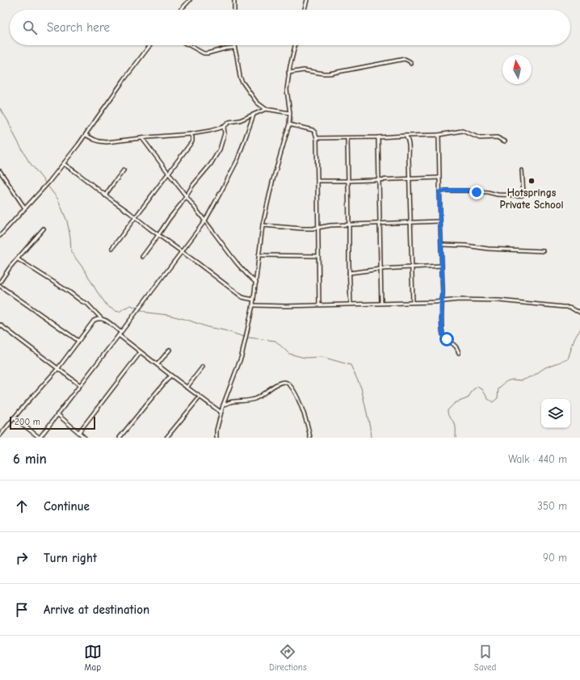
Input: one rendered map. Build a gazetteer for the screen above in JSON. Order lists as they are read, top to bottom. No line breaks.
{"places":["Hotsprings Private School"],"scale_bar":"200 m","north":"top","page":{"search":"Search here","scale":"200 m","heading":["6 min","Walk · 440 m"],"list":[["Continue","350 m"],["Turn right","90 m"],"Arrive at destination"],"nav":["Map","Directions","Saved"]}}
